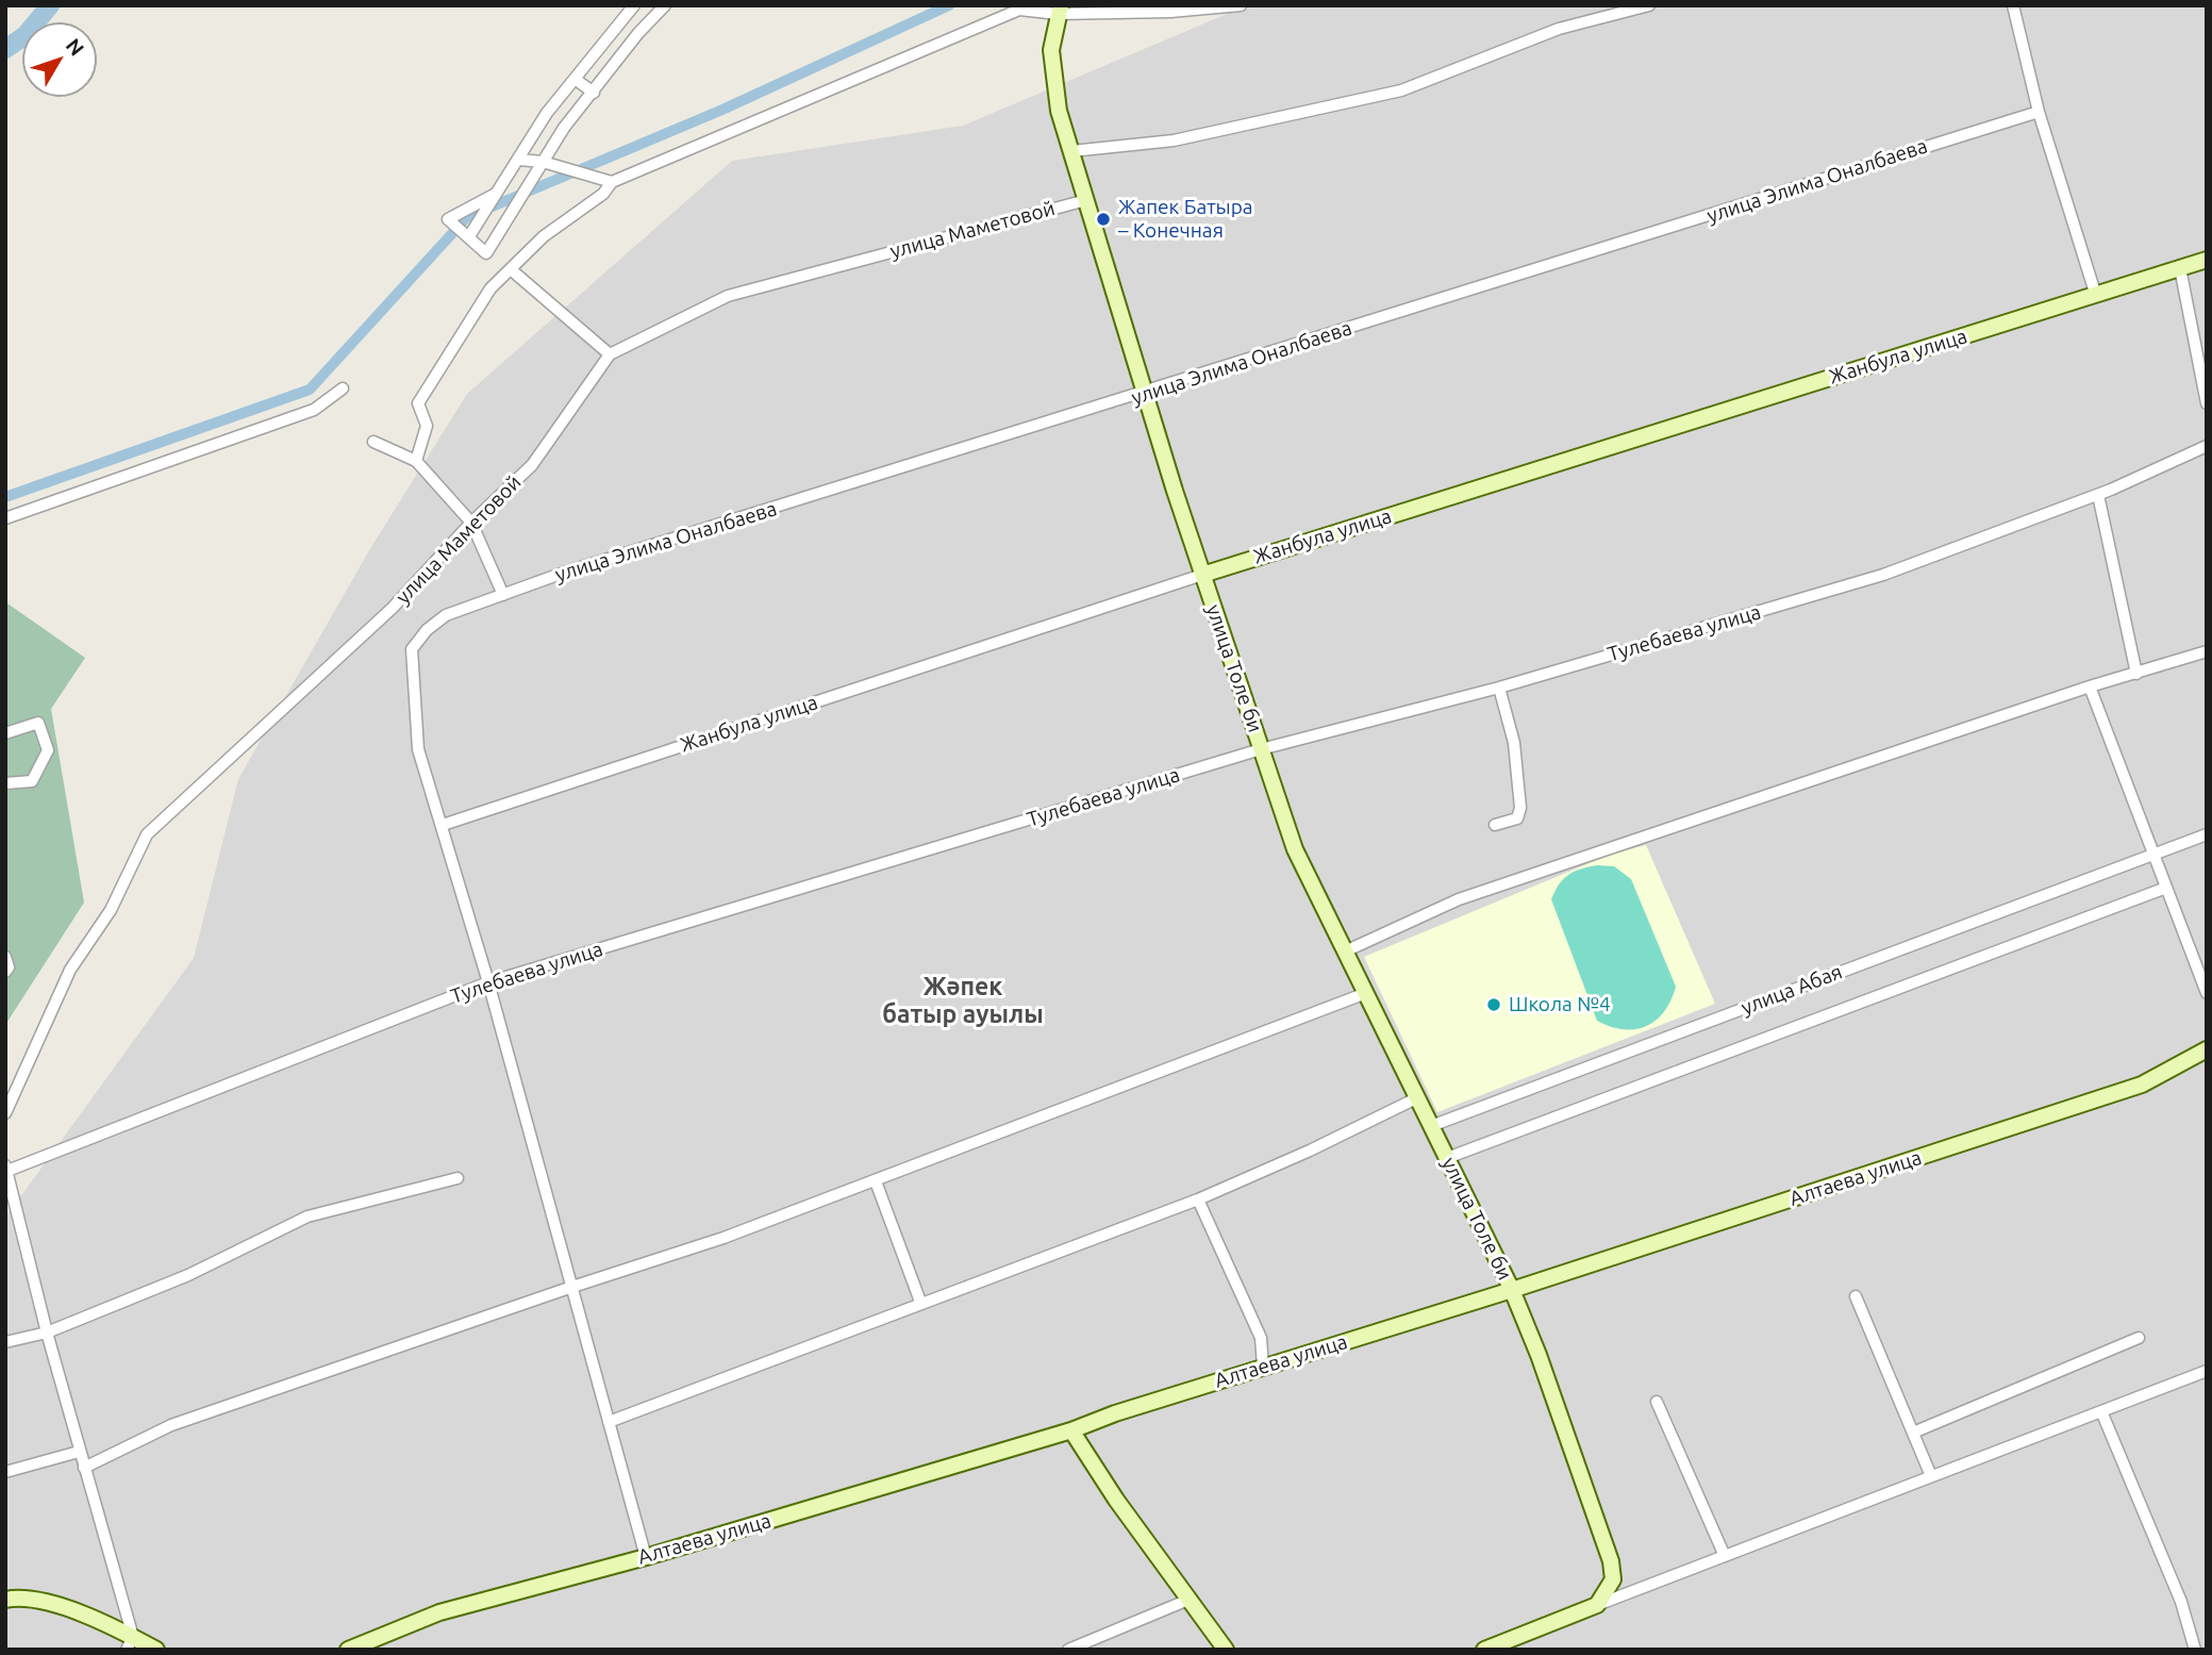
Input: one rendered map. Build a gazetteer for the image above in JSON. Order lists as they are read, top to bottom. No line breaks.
{"streets":{"street":["улица Элима Оналбаева","улица Маметовой","Жанбула улица","Тулебаева улица","улица Толе би","улица Абая","Алтаева улица"]},"crossings":[["улица Элима Оналбаева","Жанбула улица"],["улица Элима Оналбаева","улица Толе би"],["улица Маметовой","улица Толе би"],["Жанбула улица","улица Толе би"],["Тулебаева улица","улица Толе би"],["улица Толе би","улица Абая"],["улица Толе би","Алтаева улица"]],"districts":["Жәпек батыр ауылы"],"places":["Жапек Батыра – Конечная","Школа №4"],"north":"top right"}
